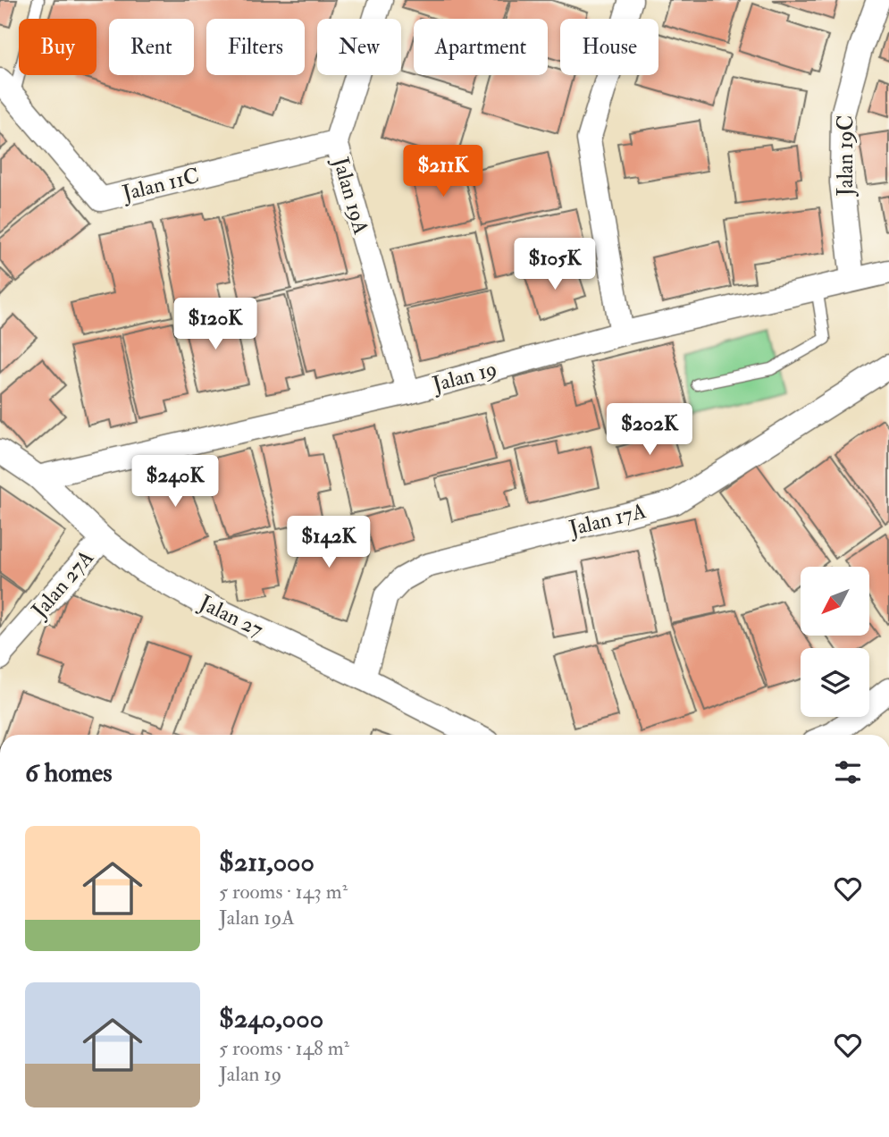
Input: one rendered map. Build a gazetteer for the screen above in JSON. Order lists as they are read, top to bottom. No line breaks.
{"streets":{"street":["Jalan 19C","Jalan 11C","Jalan 19A","Jalan 19","Jalan 17A","Jalan 27A","Jalan 27"]},"crossings":[["Jalan 19C","Jalan 19"],["Jalan 11C","Jalan 19A"],["Jalan 19A","Jalan 19"],["Jalan 19","Jalan 27"],["Jalan 17A","Jalan 27"],["Jalan 27A","Jalan 27"]],"north":"bottom left","page":{"chip":["Buy","Rent","Filters","New","Apartment","House"],"price":["$211K","$105K","$120K","$202K","$240K","$142K"],"heading":"6 homes","list":[{"name":"$211,000","note":"5 rooms · 143 m² · Jalan 19A"},{"name":"$240,000","note":"5 rooms · 148 m² · Jalan 19"}]}}
